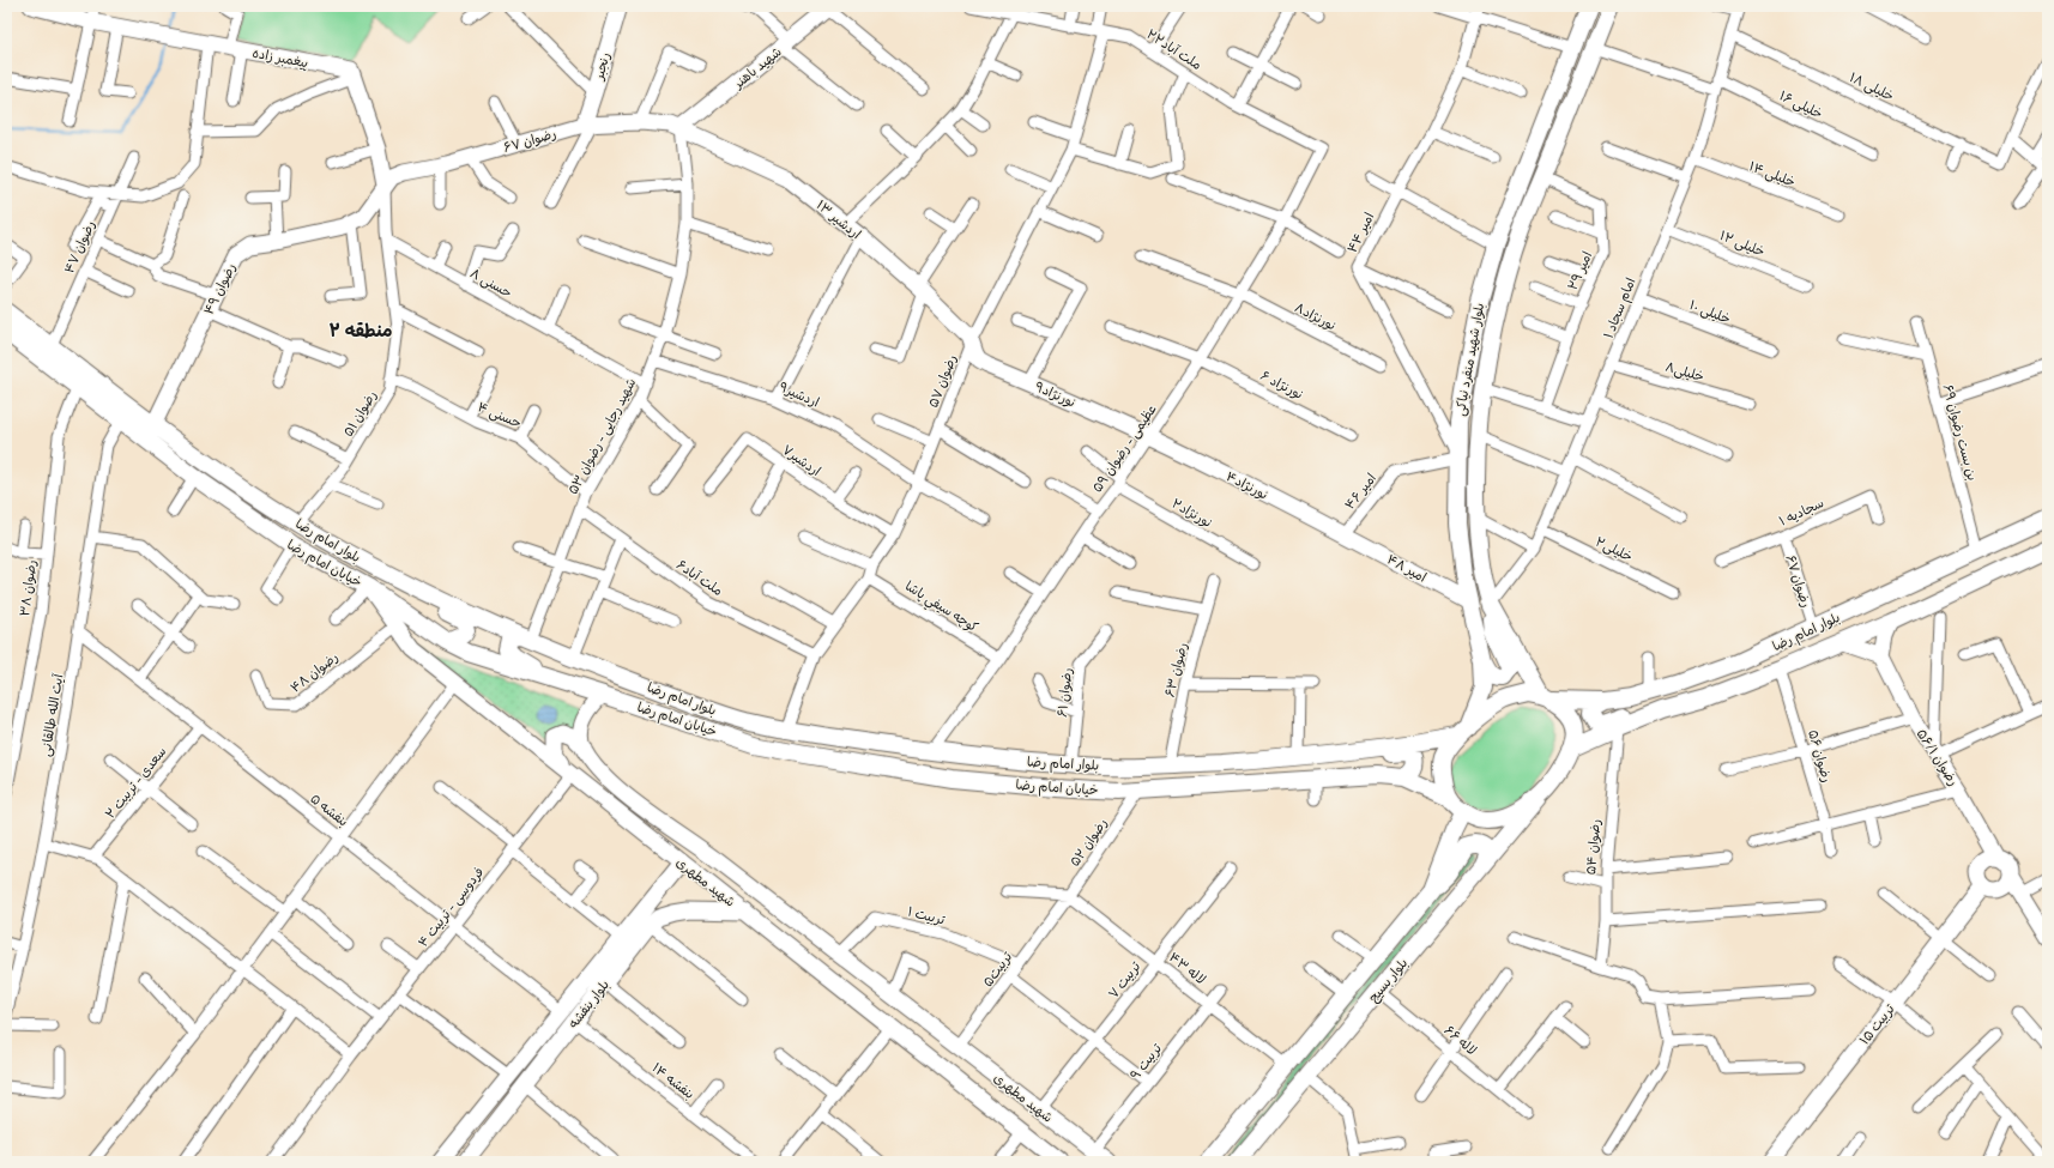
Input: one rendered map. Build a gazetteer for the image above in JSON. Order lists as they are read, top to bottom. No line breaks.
{"streets":{"main road":["بلوار شهید منفرد نیاکی","بلوار امام رضا","خیابان امام رضا","بلوار بسیج"],"street":["ملت آباد۲۲","پیغمبر زاده","رنجبر","شهید باهنر","خلیلی ۱۸","خلیلی ۱۶","رضوان ۶۷","خلیلی ۱۴","اردشیر ۱۳","امیر ۴۴","خلیلی ۱۲","رضوان ۴۷","امیر ۲۹","حسنی ۸","رضوان ۴۹","امام سجاد ۱","خلیلی ۱۰","نورنژاد۸","خلیلی۸","رضوان ۵۷","نورنژاد ۶","اردشیر۹","نورنژاد۹","رضوان ۵۱","حسنی ۴","بن بست رضوان ۶۹","شهید رجایی - رضوان ۵۳","عظیمی - رضوان ۵۹","اردشیر۷","نورنژاد۴","امیر ۴۶","سجادیه ۱","نورنژاد۲","خلیلی۲","امیر ۴۸","ملت آباد۶","رضوان ۳۸","كوچه سيفي پاشا","رضوان ۶۳","رضوان ۴۸","رضوان ۶۱","آیت الله طالقانی","رضوان ۵۶","رضوان ۵۶/۱","سعدی - تربیت ۲","بنفشه ۵","رضوان ۵۲","رضوان ۵۴","شهید مطهری","فردوسی - تربیت ۴","تربیت ۱","لاله ۴۳","تربیت۵","تربیت ۷","بلوار بنفشه","تربیت ۱۵","لاله ۶۶","تربیت ۹","بنفشه ۱۴"]},"crossings":[["ملت آباد۲۲","رضوان ۵۷"],["ملت آباد۲۲","عظیمی - رضوان ۵۹"],["رنجبر","رضوان ۶۷"],["شهید باهنر","رضوان ۶۷"],["شهید باهنر","اردشیر ۱۳"],["شهید باهنر","شهید رجایی - رضوان ۵۳"],["خلیلی ۱۸","امام سجاد ۱"],["خلیلی ۱۶","امام سجاد ۱"],["خلیلی ۱۶","بلوار شهید منفرد نیاکی"],["رضوان ۶۷","اردشیر ۱۳"],["رضوان ۶۷","رضوان ۴۹"],["رضوان ۶۷","رضوان ۵۱"],["رضوان ۶۷","شهید رجایی - رضوان ۵۳"],["رضوان ۶۷","سجادیه ۱"],["رضوان ۶۷","بلوار امام رضا"],["خلیلی ۱۴","امام سجاد ۱"],["اردشیر ۱۳","رضوان ۵۷"],["اردشیر ۱۳","نورنژاد۹"],["اردشیر ۱۳","شهید رجایی - رضوان ۵۳"],["امیر ۴۴","بلوار شهید منفرد نیاکی"],["امیر ۴۴","امیر ۴۶"],["خلیلی ۱۲","امام سجاد ۱"],["رضوان ۴۷","بلوار امام رضا"],["امیر ۲۹","بلوار شهید منفرد نیاکی"],["حسنی ۸","رضوان ۵۱"],["حسنی ۸","شهید رجایی - رضوان ۵۳"],["رضوان ۴۹","رضوان ۵۱"],["رضوان ۴۹","بلوار امام رضا"],["امام سجاد ۱","خلیلی ۱۰"],["امام سجاد ۱","بلوار شهید منفرد نیاکی"],["امام سجاد ۱","خلیلی۸"],["امام سجاد ۱","خلیلی۲"],["نورنژاد۸","عظیمی - رضوان ۵۹"],["بلوار شهید منفرد نیاکی","امیر ۴۶"],["بلوار شهید منفرد نیاکی","بلوار امام رضا"],["بلوار شهید منفرد نیاکی","خیابان امام رضا"],["بلوار شهید منفرد نیاکی","امیر ۴۸"],["بلوار شهید منفرد نیاکی","بلوار بسیج"],["رضوان ۵۷","اردشیر۹"],["رضوان ۵۷","نورنژاد۹"],["رضوان ۵۷","اردشیر۷"],["رضوان ۵۷","بلوار امام رضا"],["رضوان ۵۷","ملت آباد۶"],["رضوان ۵۷","كوچه سيفي پاشا"],["نورنژاد ۶","عظیمی - رضوان ۵۹"],["اردشیر۹","شهید رجایی - رضوان ۵۳"],["نورنژاد۹","عظیمی - رضوان ۵۹"],["نورنژاد۹","نورنژاد۴"],["رضوان ۵۱","حسنی ۴"],["رضوان ۵۱","بلوار امام رضا"],["حسنی ۴","شهید رجایی - رضوان ۵۳"],["بن بست رضوان ۶۹","بلوار امام رضا"],["شهید رجایی - رضوان ۵۳","بلوار امام رضا"],["شهید رجایی - رضوان ۵۳","ملت آباد۶"],["عظیمی - رضوان ۵۹","نورنژاد۴"],["عظیمی - رضوان ۵۹","نورنژاد۲"],["عظیمی - رضوان ۵۹","بلوار امام رضا"],["عظیمی - رضوان ۵۹","كوچه سيفي پاشا"],["نورنژاد۴","امیر ۴۶"],["نورنژاد۴","امیر ۴۸"],["امیر ۴۶","امیر ۴۸"],["بلوار امام رضا","خیابان امام رضا"],["بلوار امام رضا","رضوان ۶۳"],["بلوار امام رضا","رضوان ۶۱"],["بلوار امام رضا","رضوان ۵۶"],["بلوار امام رضا","رضوان ۵۴"],["بلوار امام رضا","بلوار بسیج"],["خیابان امام رضا","رضوان ۳۸"],["خیابان امام رضا","آیت الله طالقانی"],["خیابان امام رضا","رضوان ۵۲"],["خیابان امام رضا","شهید مطهری"],["خیابان امام رضا","بلوار بسیج"],["رضوان ۴۸","شهید مطهری"],["آیت الله طالقانی","بنفشه ۵"],["رضوان ۵۶/۱","تربیت ۱۵"],["سعدی - تربیت ۲","بنفشه ۵"],["بنفشه ۵","فردوسی - تربیت ۴"],["بنفشه ۵","بلوار بنفشه"],["رضوان ۵۲","لاله ۴۳"],["رضوان ۵۲","تربیت۵"],["شهید مطهری","فردوسی - تربیت ۴"],["شهید مطهری","تربیت ۱"],["شهید مطهری","تربیت۵"],["شهید مطهری","تربیت ۷"],["شهید مطهری","بلوار بنفشه"],["شهید مطهری","تربیت ۹"],["تربیت ۱","تربیت۵"],["لاله ۴۳","تربیت ۷"],["لاله ۴۳","بلوار بسیج"],["لاله ۴۳","تربیت ۹"],["بلوار بسیج","لاله ۶۶"],["بلوار بنفشه","بنفشه ۱۴"]],"districts":["منطقه ۲"]}
